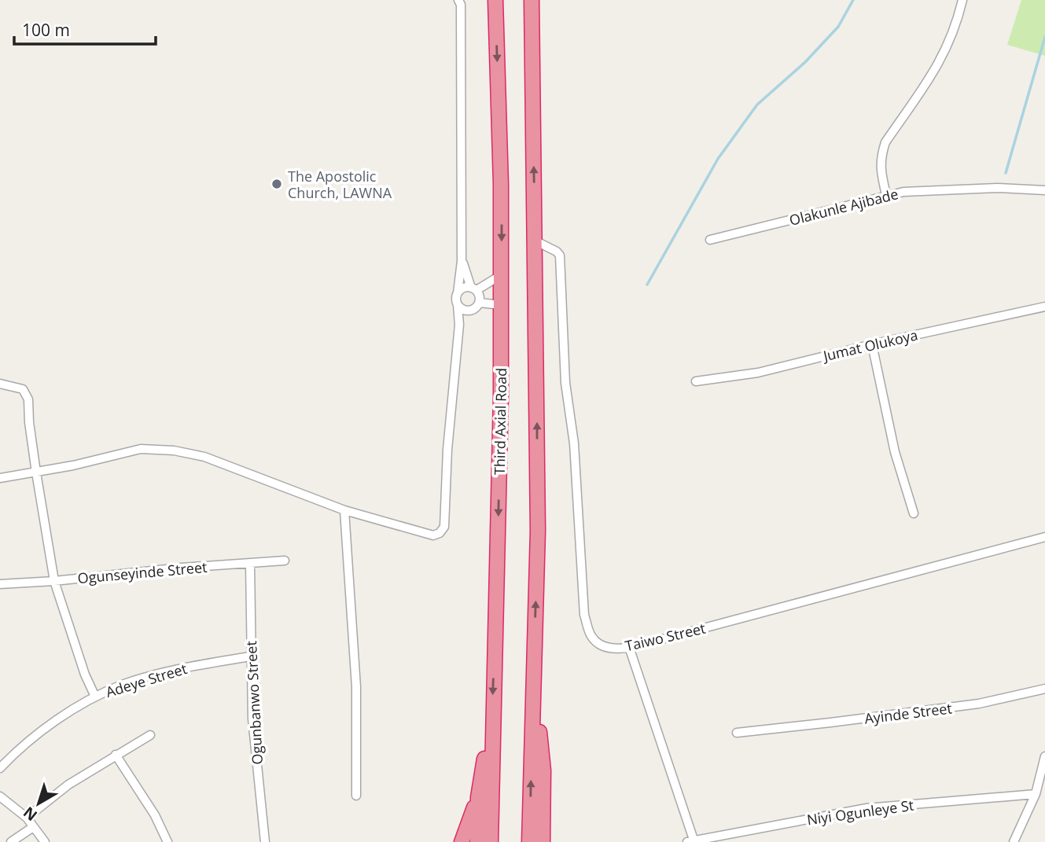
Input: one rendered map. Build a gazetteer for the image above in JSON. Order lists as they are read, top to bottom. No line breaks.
{"streets":{"highway":["Third Axial Road"],"street":["Olakunle Ajibade","Jumat Olukoya","Ogunseyinde Street","Taiwo Street","Adeye Street","Ogunbanwo Street","Ayinde Street","Niyi Ogunleye St"]},"crossings":[["Ogunseyinde Street","Ogunbanwo Street"],["Adeye Street","Ogunbanwo Street"]],"places":["The Apostolic Church, LAWNA"],"scale_bar":"100 m","north":"bottom left"}
